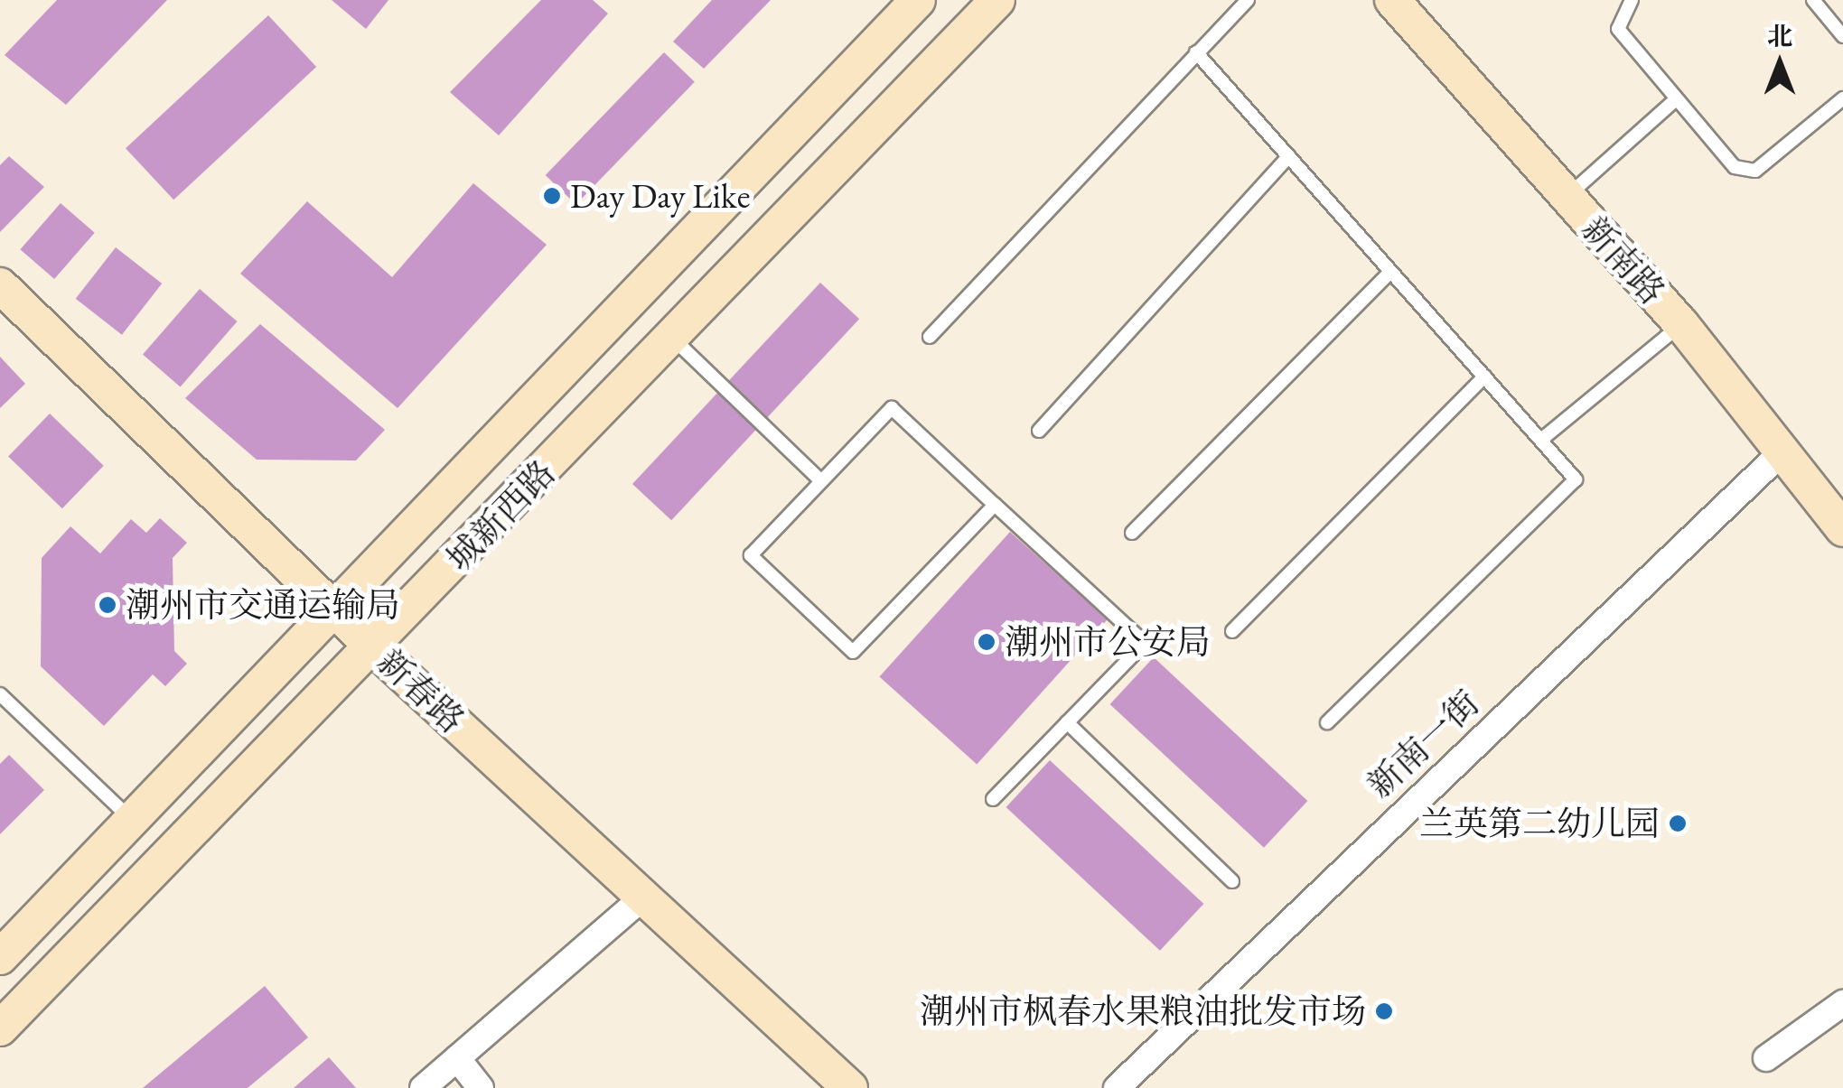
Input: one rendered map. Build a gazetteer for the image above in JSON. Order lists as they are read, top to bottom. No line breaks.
{"streets":{"main road":["新南路","城新西路","新春路"],"street":["新南一街"]},"crossings":[["新南路","新南一街"],["城新西路","新春路"]],"places":["Day Day Like","潮州市交通运输局","潮州市公安局","兰英第二幼儿园","潮州市枫春水果粮油批发市场"],"north":"top"}
